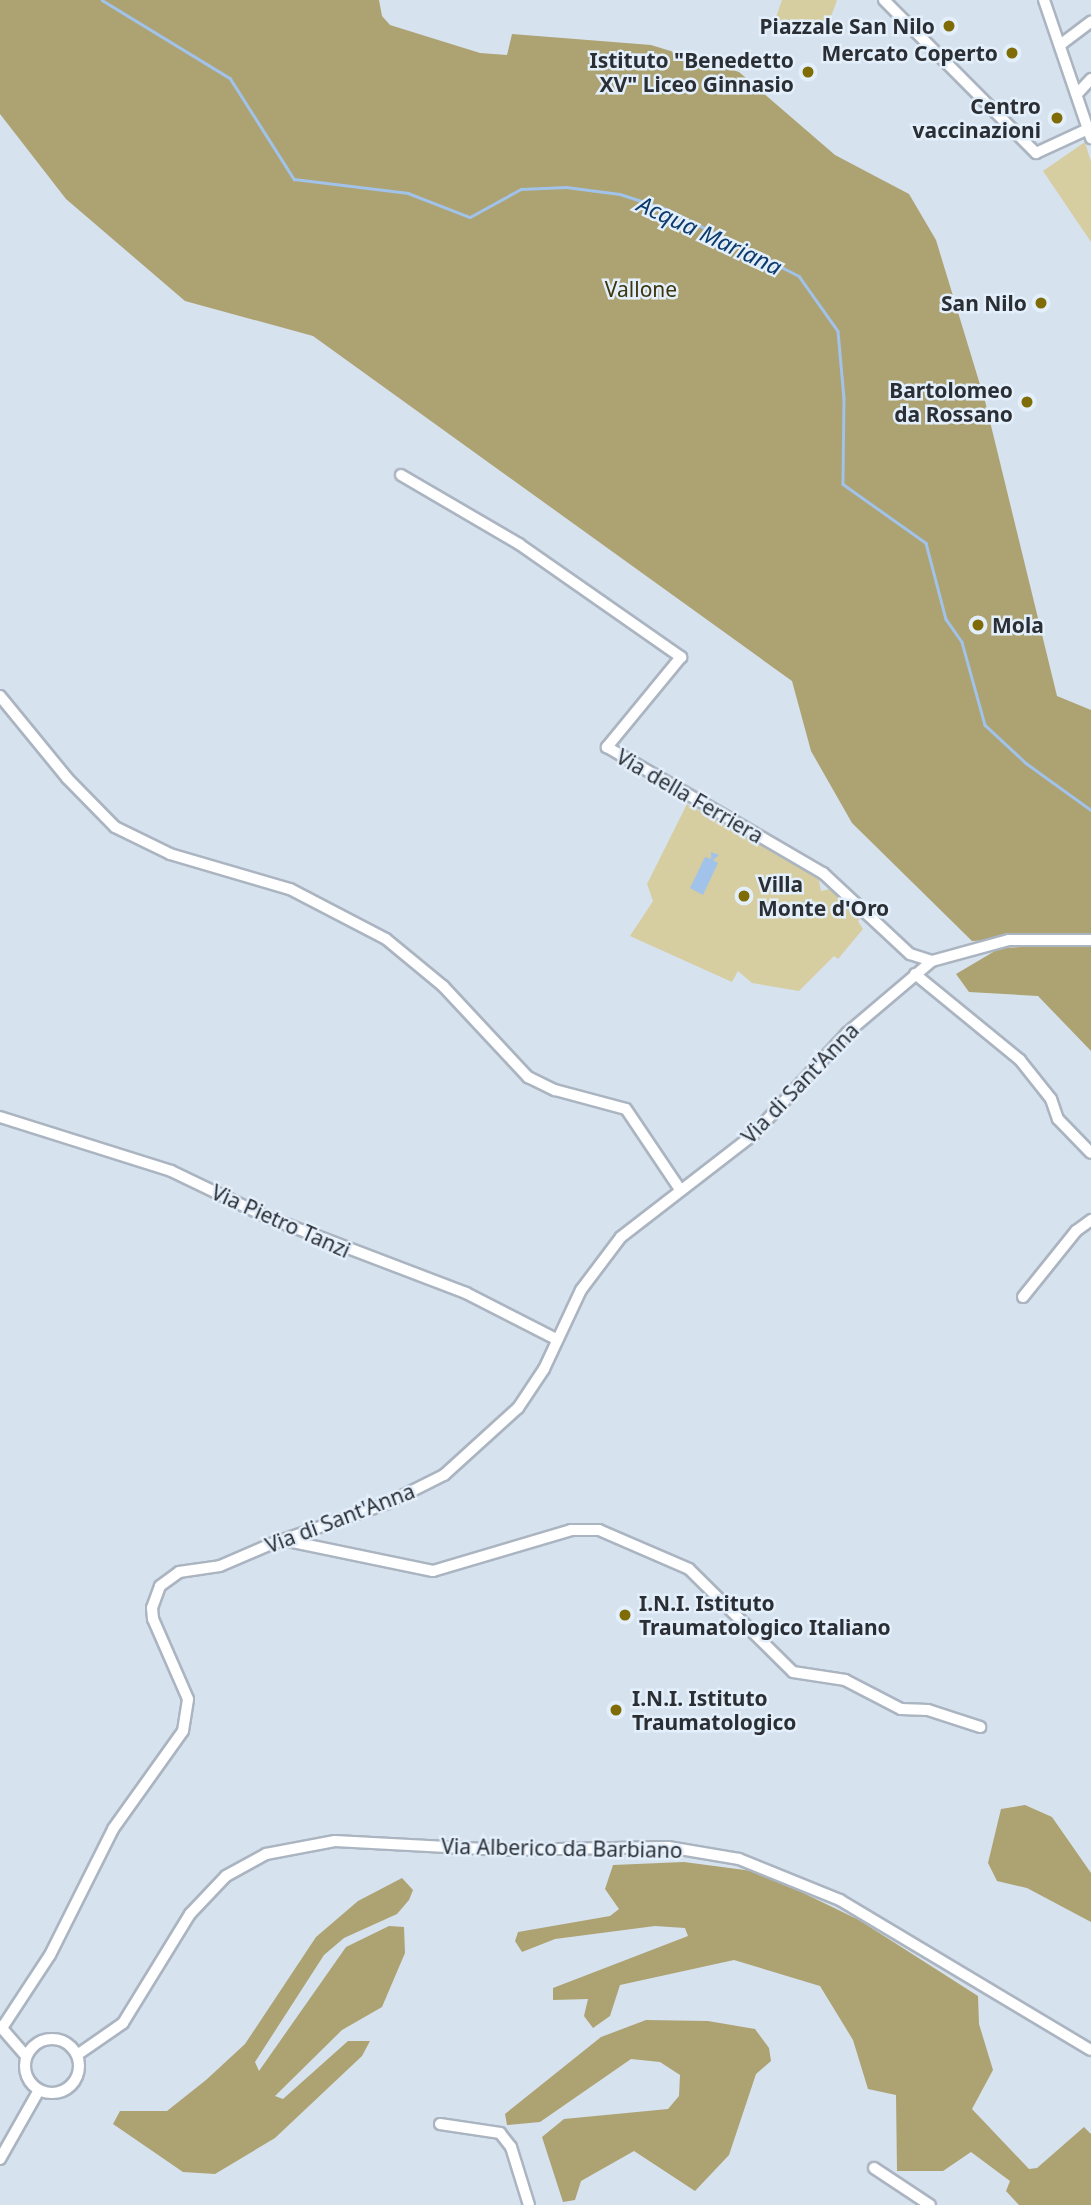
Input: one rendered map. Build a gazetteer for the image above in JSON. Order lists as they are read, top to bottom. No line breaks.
{"streets":{"street":["Via della Ferriera","Via di Sant'Anna","Via Pietro Tanzi","Via Alberico da Barbiano"]},"crossings":[["Via della Ferriera","Via di Sant'Anna"],["Via di Sant'Anna","Via Pietro Tanzi"]],"water":["Acqua Mariana"],"parks":["Vallone"],"places":["Piazzale San Nilo","Mercato Coperto","Istituto \"Benedetto XV\" Liceo Ginnasio","Centro vaccinazioni","San Nilo","Bartolomeo da Rossano","Mola","Villa Monte d'Oro","I.N.I. Istituto Traumatologico Italiano","I.N.I. Istituto Traumatologico"]}
